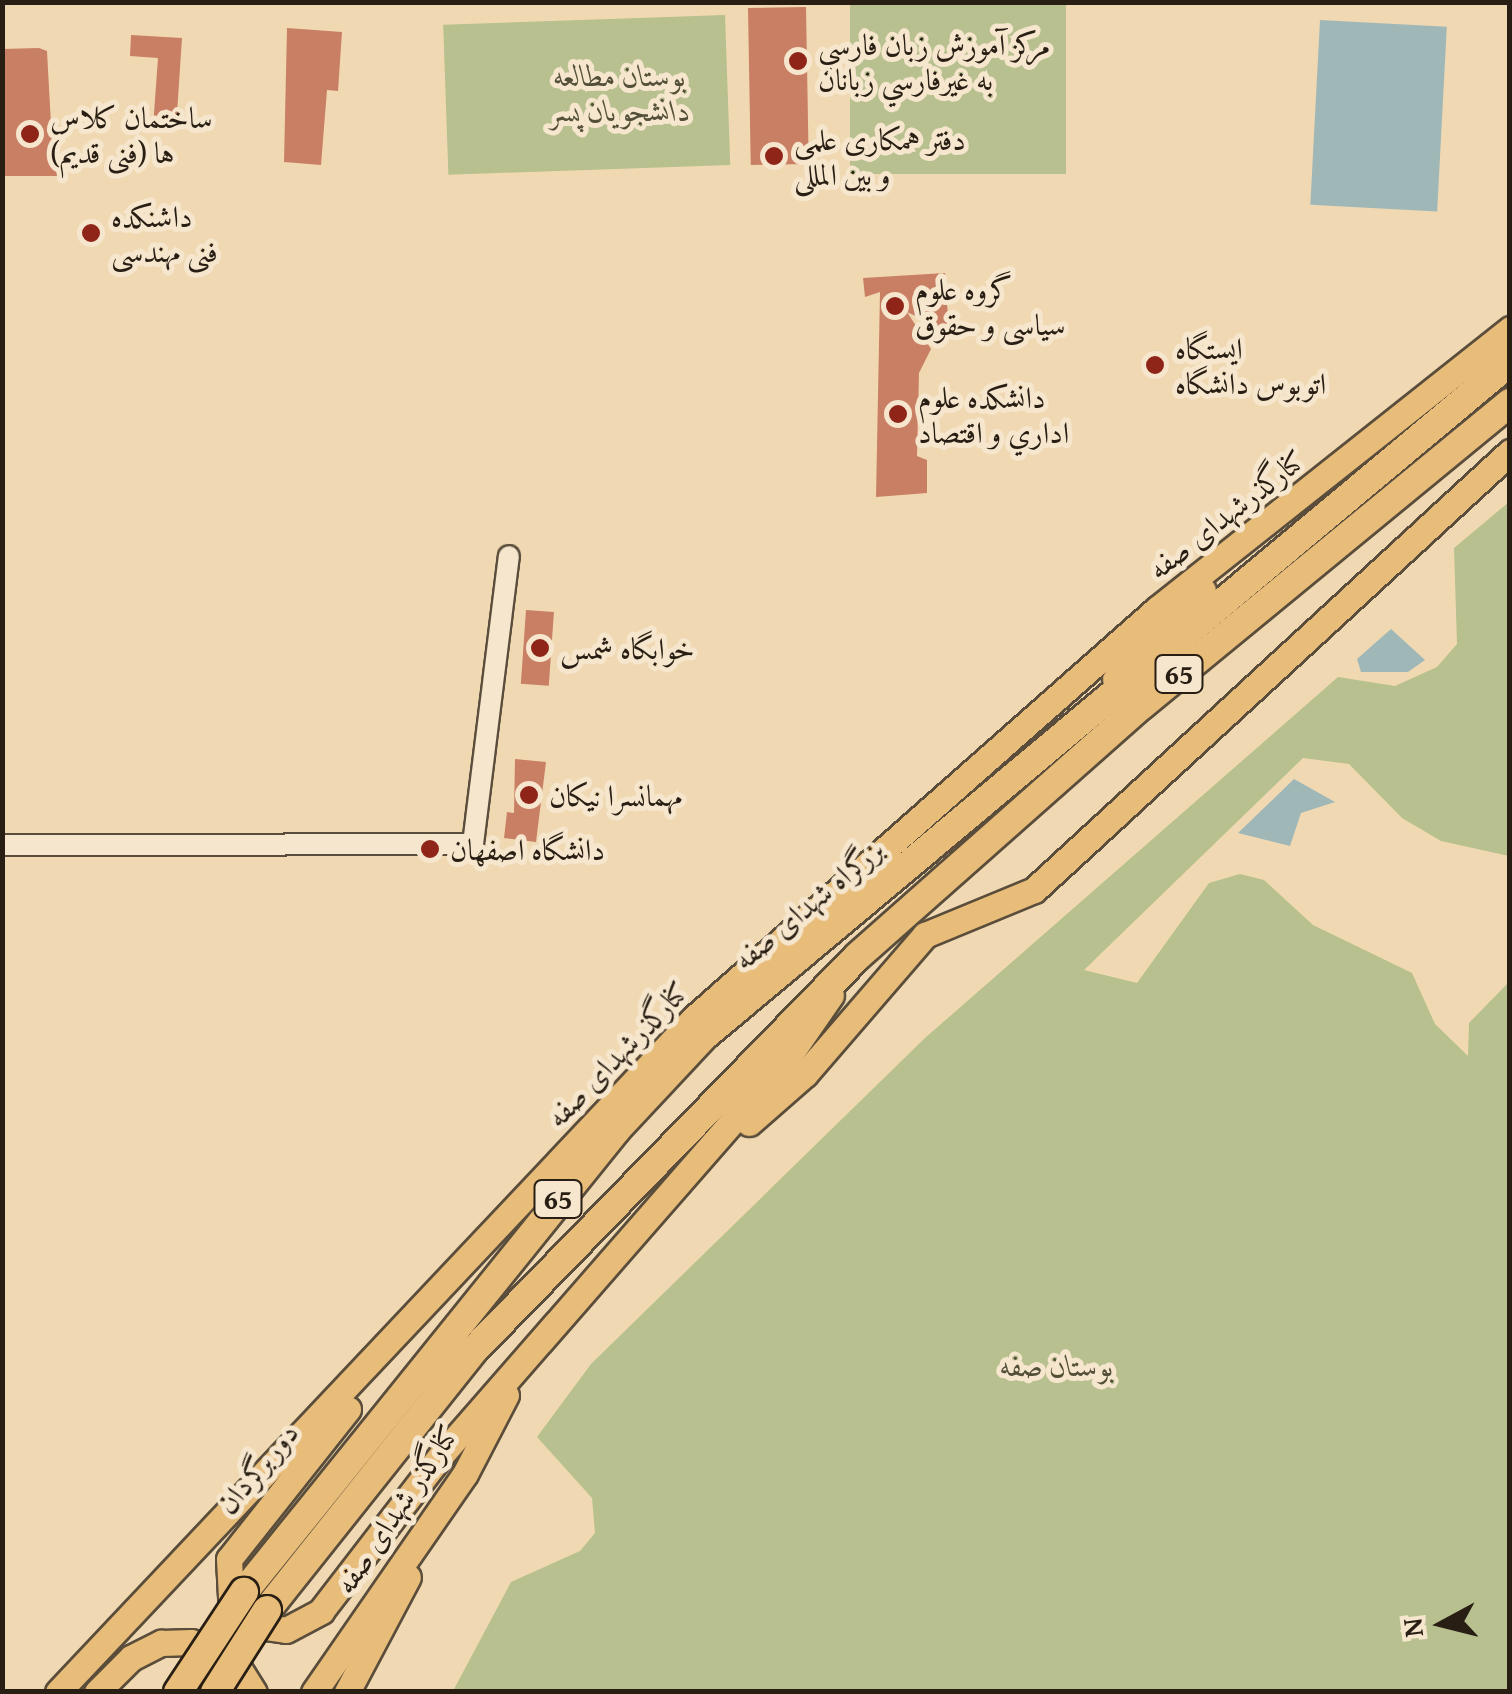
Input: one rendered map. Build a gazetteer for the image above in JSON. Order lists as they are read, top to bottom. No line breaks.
{"streets":{"highway":["65","بزرگراه شهدای صفه"],"main road":["کنارگذرشهدای صفه","دوربرگردان","کنارگذر شهدای صفه"]},"crossings":[["کنارگذرشهدای صفه","دوربرگردان"],["دوربرگردان","کنارگذر شهدای صفه"]],"parks":["بوستان مطالعه دانشجویان پسر","بوستان صفه"],"places":["مرکز آموزش زبان فارسي به غيرفارسي زبانان","ساختمان کلاس ها (فنی قدیم)","دفتر همکاری علمی و بین المللی","داشنکده فنی مهندسی","گروه علوم سیاسی و حقوق","ایستگاه اتوبوس دانشگاه","دانشکده علوم اداري و اقتصاد","خوابگاه شمس","مهمانسرا نیکان","دانشگاه اصفهان"],"north":"left"}
